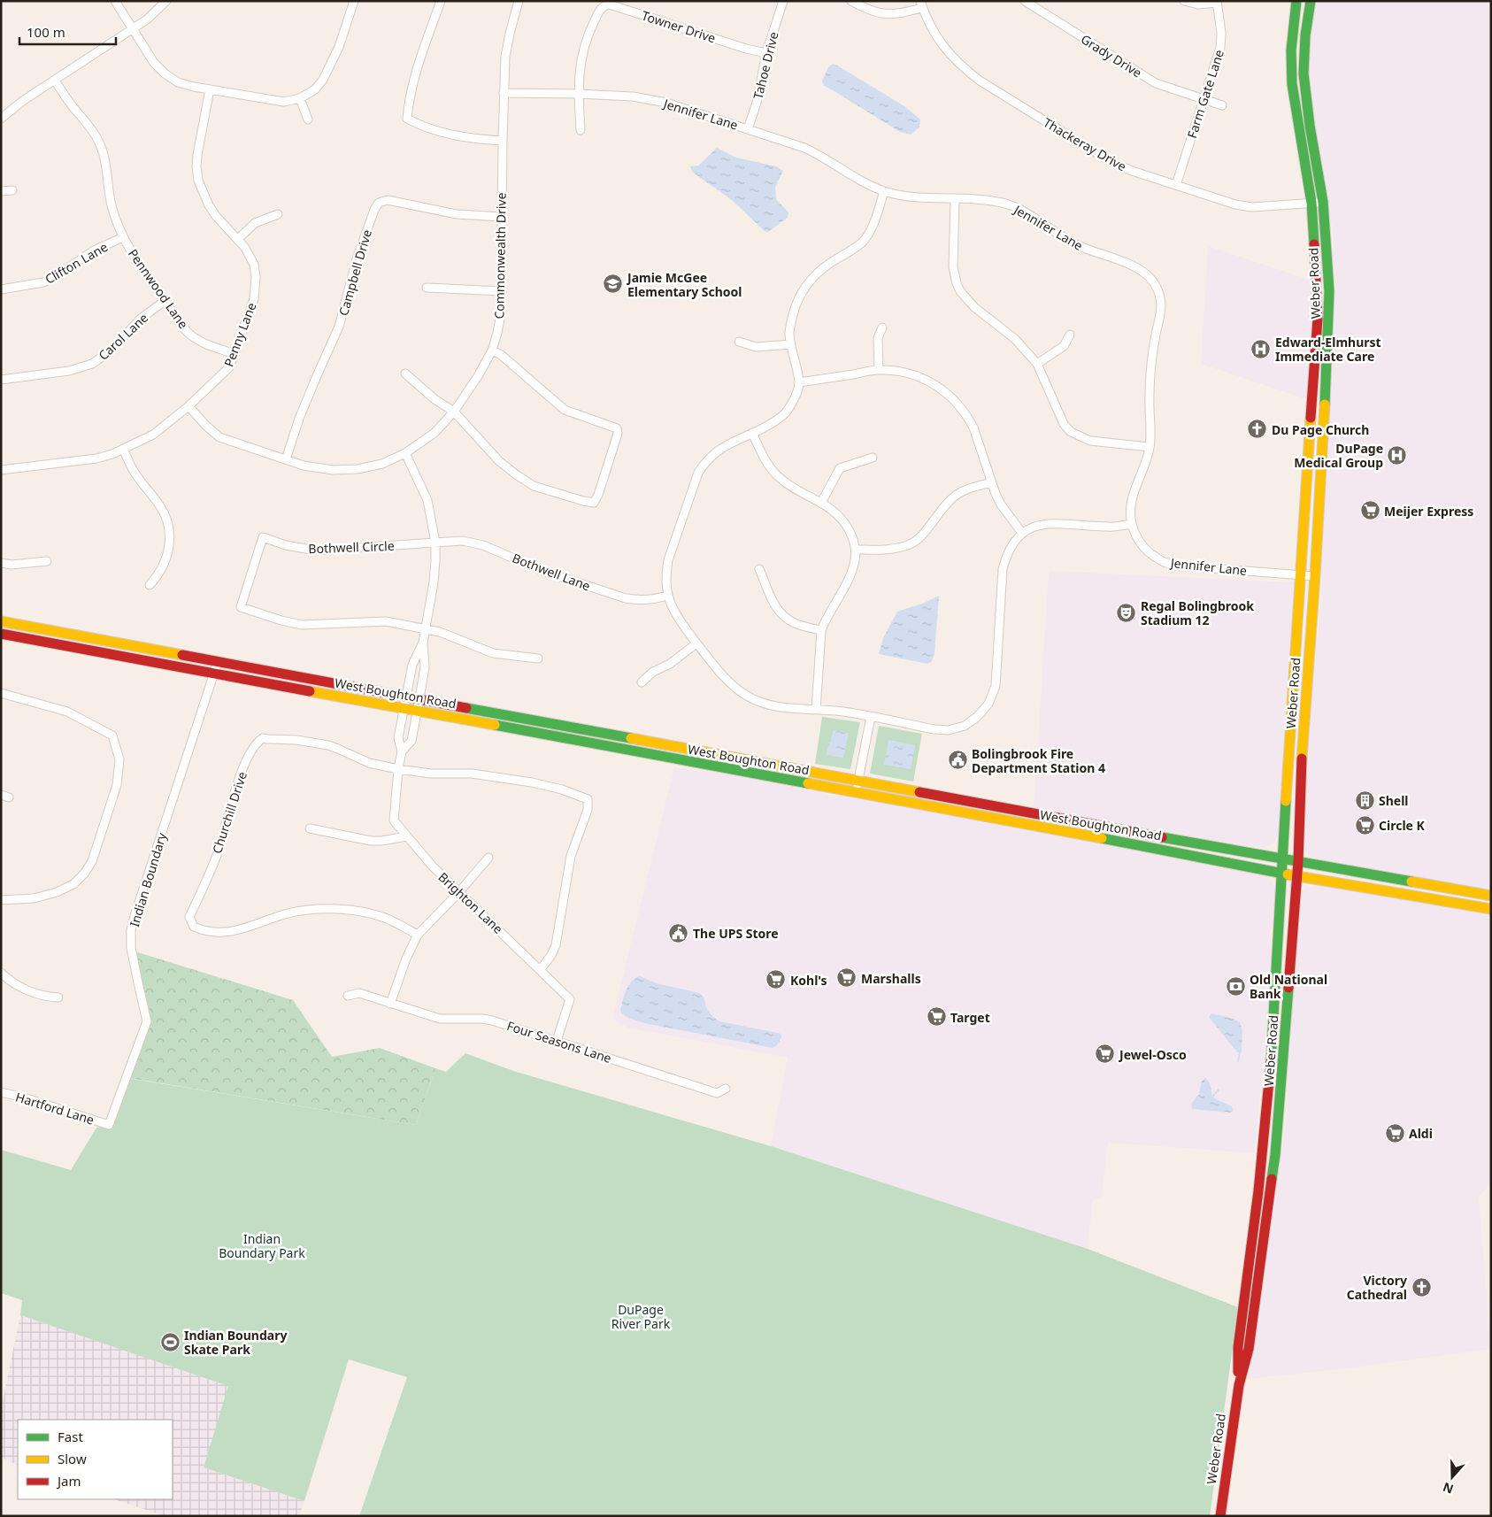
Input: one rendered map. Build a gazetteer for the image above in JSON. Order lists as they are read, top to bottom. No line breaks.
{"streets":{"main road":["Weber Road","West Boughton Road"],"street":["Towner Drive","Grady Drive","Tahoe Drive","Farm Gate Lane","Jennifer Lane","Thackeray Drive","Commonwealth Drive","Clifton Lane","Campbell Drive","Pennwood Lane","Penny Lane","Carol Lane","Bothwell Circle","Bothwell Lane","Churchill Drive","Indian Boundary","Brighton Lane","Four Seasons Lane","Hartford Lane"]},"crossings":[["Towner Drive","Tahoe Drive"],["Towner Drive","Jennifer Lane"],["Grady Drive","Farm Gate Lane"],["Tahoe Drive","Jennifer Lane"],["Farm Gate Lane","Thackeray Drive"],["Jennifer Lane","Commonwealth Drive"],["Jennifer Lane","Weber Road"],["Thackeray Drive","Weber Road"],["Commonwealth Drive","Campbell Drive"],["Commonwealth Drive","Penny Lane"],["Commonwealth Drive","Brighton Lane"],["Clifton Lane","Pennwood Lane"],["Weber Road","West Boughton Road"],["Pennwood Lane","Penny Lane"],["Pennwood Lane","Carol Lane"],["Bothwell Circle","Bothwell Lane"],["Bothwell Circle","Brighton Lane"],["Bothwell Lane","Brighton Lane"],["West Boughton Road","Indian Boundary"],["West Boughton Road","Brighton Lane"],["Churchill Drive","Brighton Lane"],["Indian Boundary","Hartford Lane"],["Brighton Lane","Four Seasons Lane"]],"parks":["Indian Boundary Park","DuPage River Park"],"places":{"school or university":["Jamie McGee Elementary School"],"hospital":["Edward-Elmhurst Immediate Care","DuPage Medical Group"],"church":["Du Page Church","Victory Cathedral"],"supermarket":["Meijer Express","Circle K","Marshalls","Kohl's","Target","Jewel-Osco","Aldi"],"theatre":["Regal Bolingbrook Stadium 12"],"public building":["Bolingbrook Fire Department Station 4","The UPS Store"],"building":["Shell"],"bank":["Old National Bank"],"sports":["Indian Boundary Skate Park"]},"legend":["Fast","Slow","Jam"],"scale_bar":"100 m","north":"bottom"}
